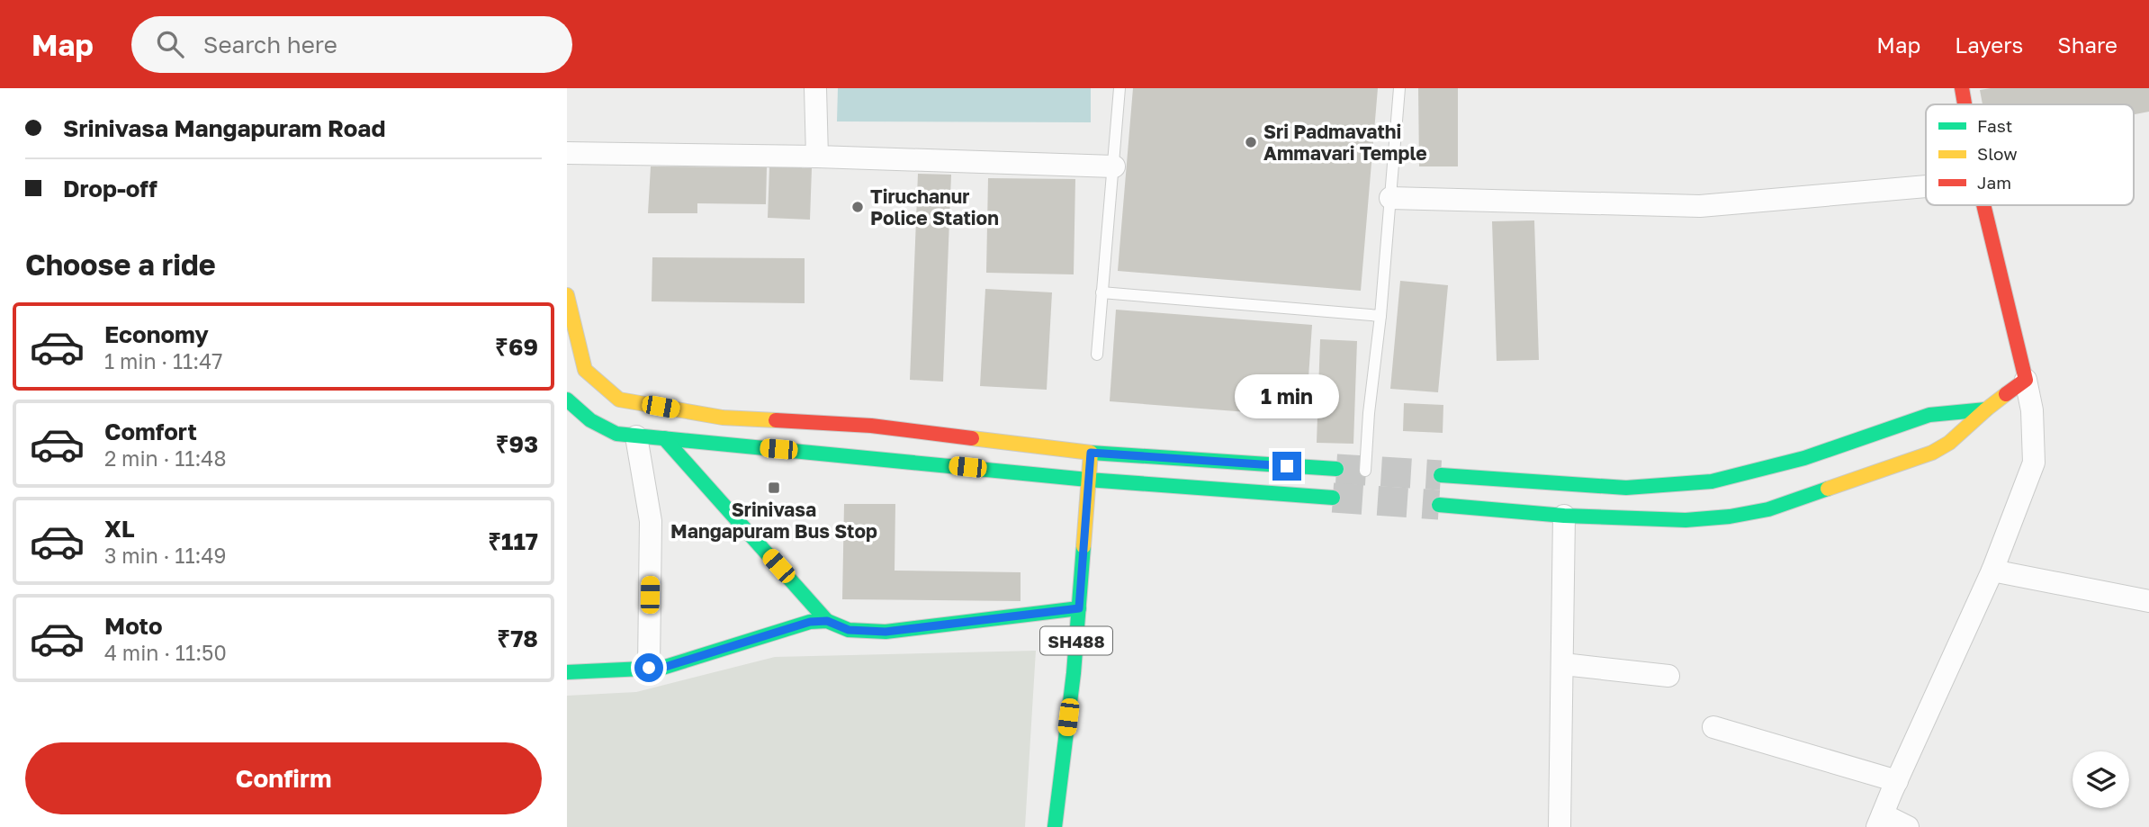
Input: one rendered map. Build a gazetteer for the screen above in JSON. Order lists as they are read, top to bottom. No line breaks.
{"streets":{"street":["SH488"]},"places":{"other":["Sri Padmavathi Ammavari Temple","Tiruchanur Police Station"],"transit":["Srinivasa Mangapuram Bus Stop"]},"legend":["Fast","Slow","Jam"],"page":{"header":"Map","search":"Search here","nav":["Map","Layers","Share"],"banner":["Srinivasa Mangapuram Road","Drop-off"],"heading":"Choose a ride","list":[{"name":"Economy","note":"1 min · 11:47","value":"₹69"},{"name":"Comfort","note":"2 min · 11:48","value":"₹93"},{"name":"XL","note":"3 min · 11:49","value":"₹117"},{"name":"Moto","note":"4 min · 11:50","value":"₹78"}],"bubble":"1 min","buttons":"Confirm"}}
